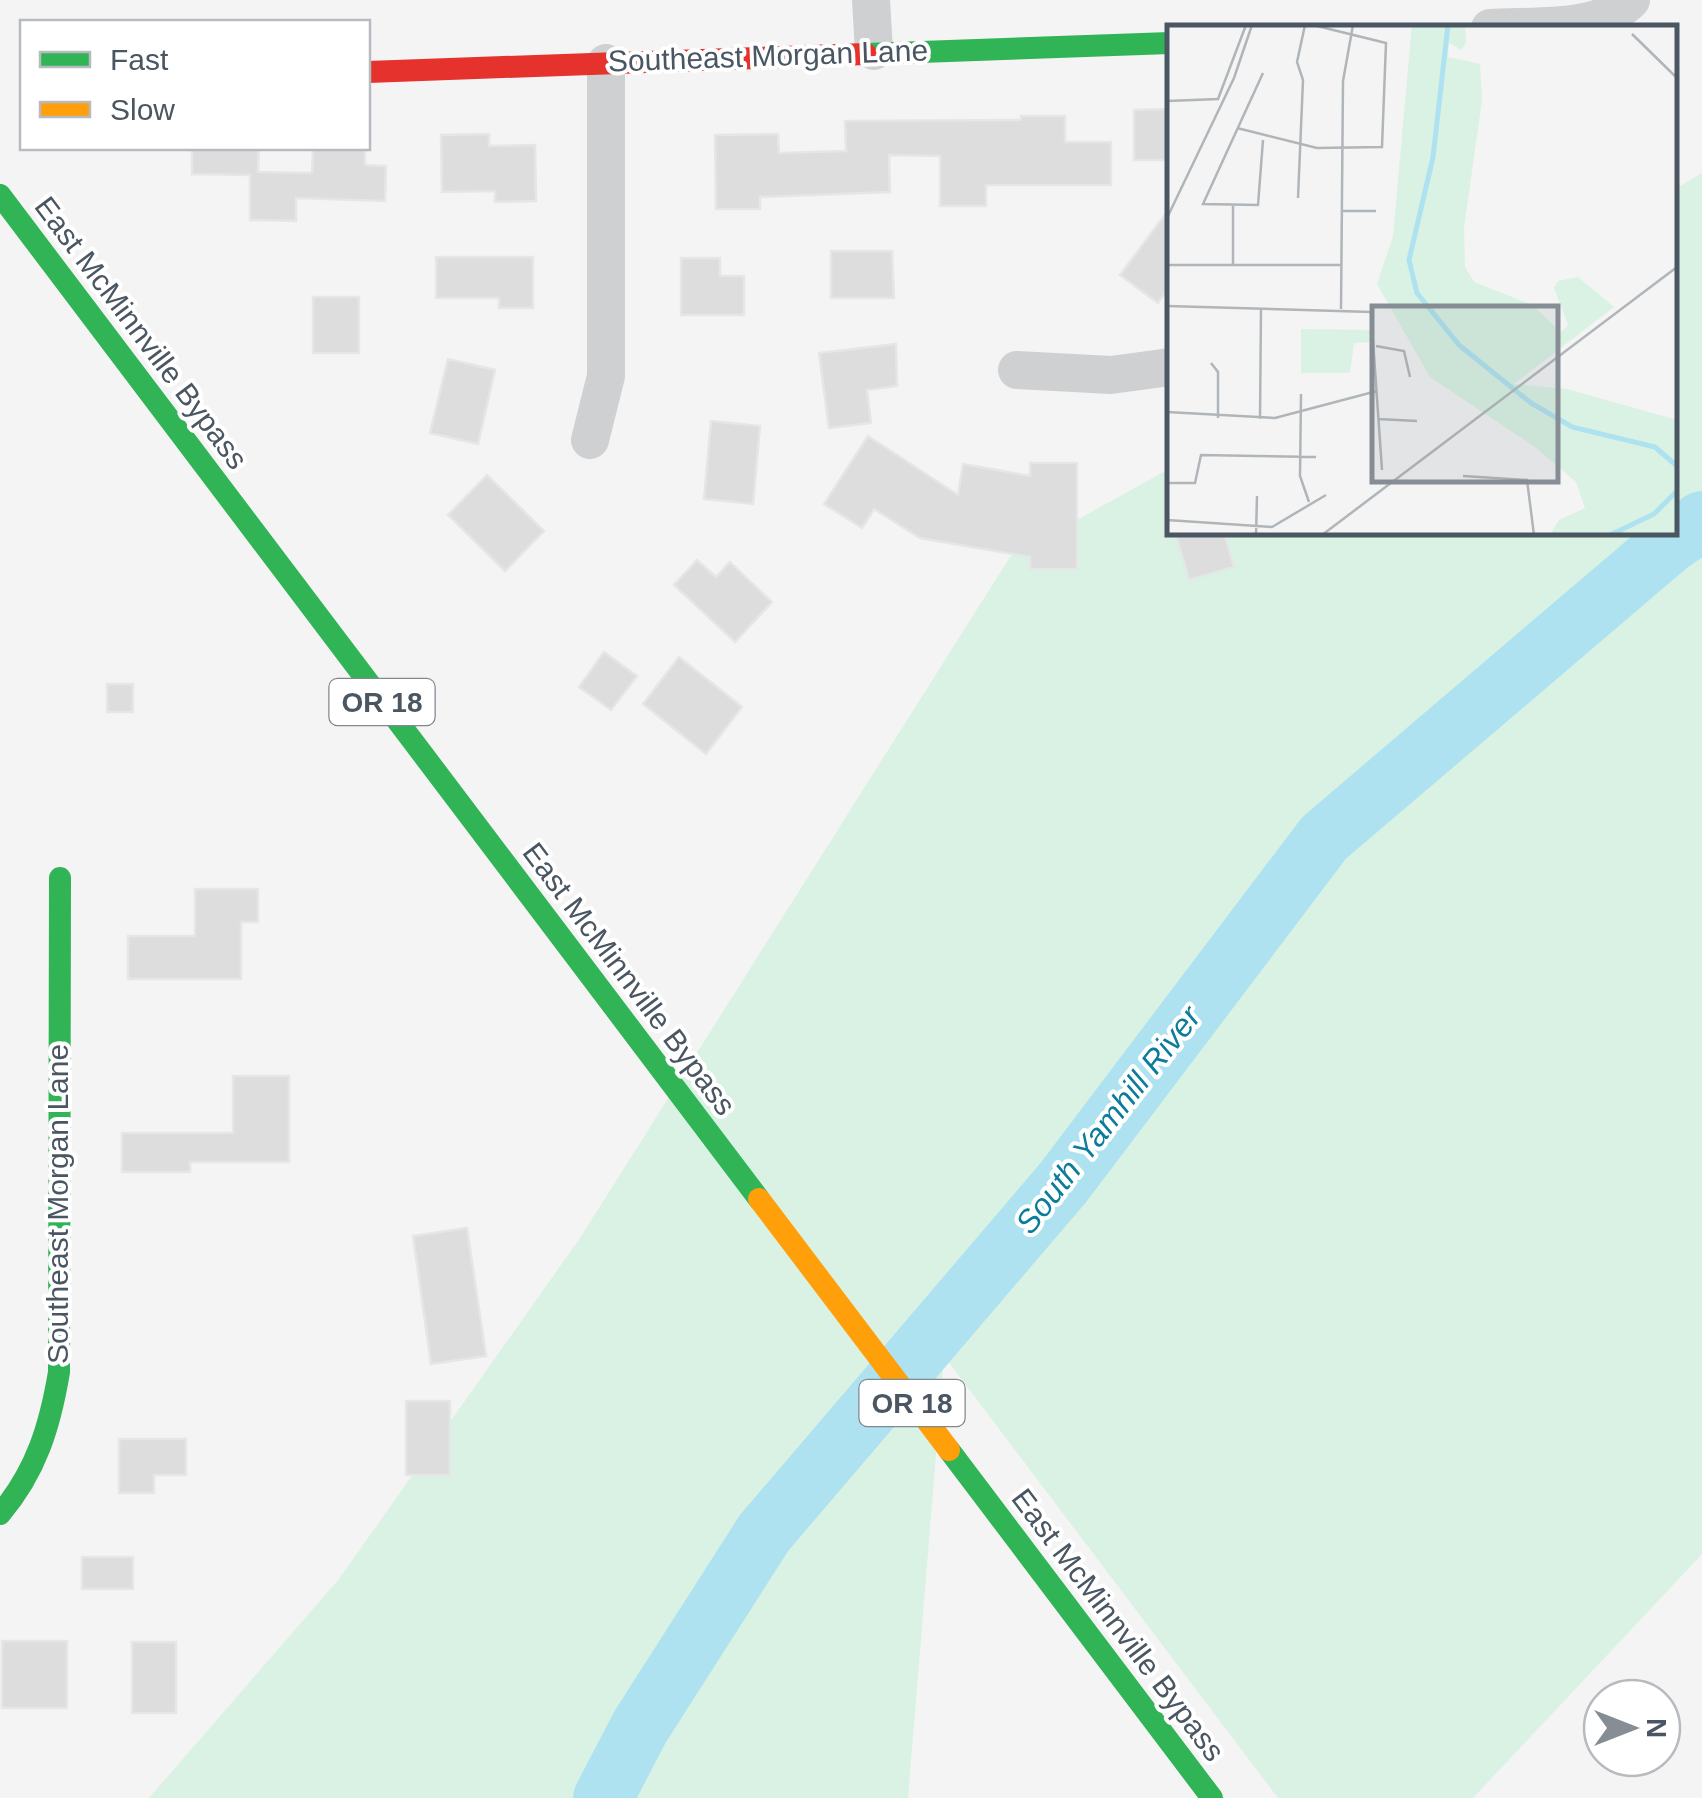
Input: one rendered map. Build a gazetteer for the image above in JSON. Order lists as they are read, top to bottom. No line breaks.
{"streets":{"main road":["Southeast Morgan Lane","East McMinnville Bypass","OR 18"]},"water":["South Yamhill River"],"legend":["Fast","Slow"],"north":"right"}
